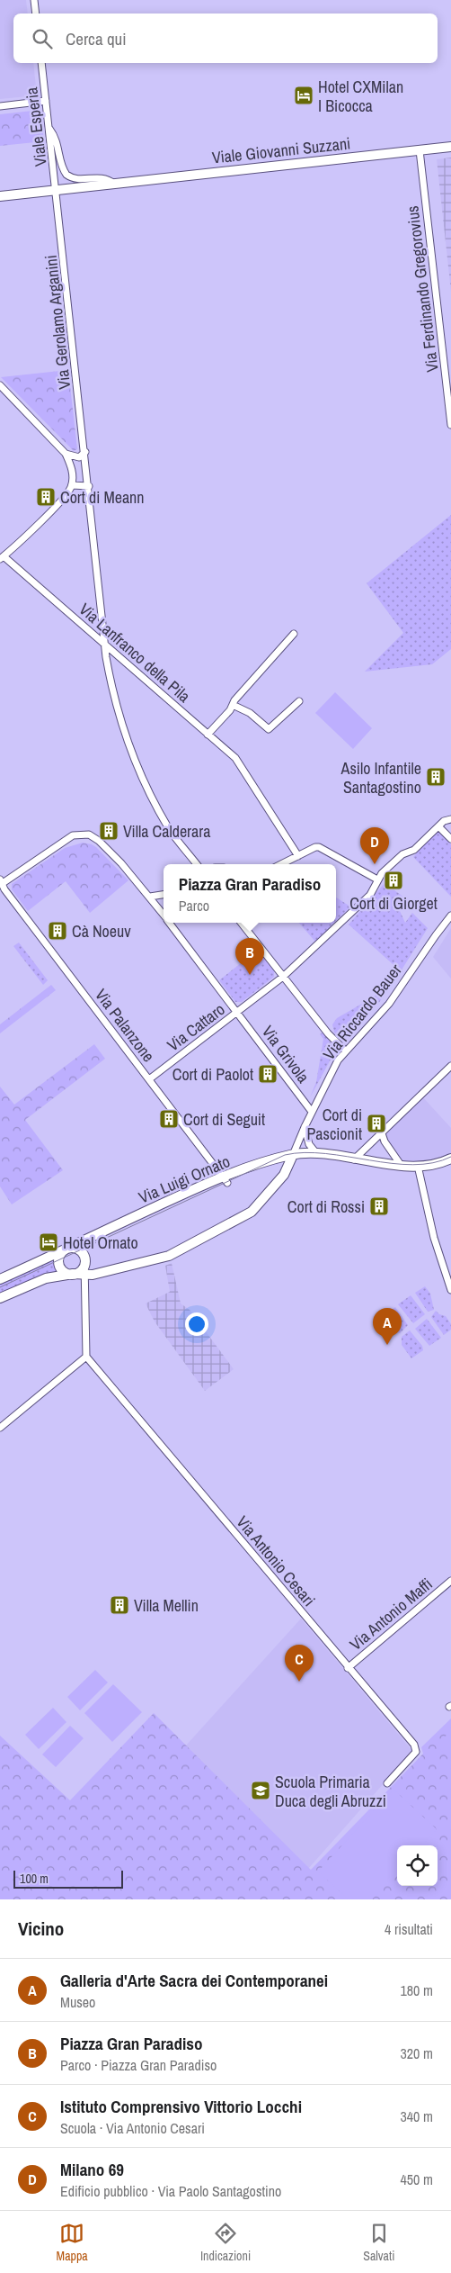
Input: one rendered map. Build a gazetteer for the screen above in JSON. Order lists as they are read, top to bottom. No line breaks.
{"streets":{"main road":["Viale Giovanni Suzzani","Via Luigi Ornato"],"street":["Viale Esperia","Via Ferdinando Gregorovius","Via Gerolamo Arganini","Via Lanfranco della Pila","Via Riccardo Bauer","Via Palanzone","Via Cattaro","Via Grivola","Via Antonio Cesari","Via Antonio Maffi"]},"crossings":[["Viale Esperia","Viale Giovanni Suzzani"],["Viale Esperia","Via Gerolamo Arganini"],["Viale Giovanni Suzzani","Via Ferdinando Gregorovius"],["Viale Giovanni Suzzani","Via Gerolamo Arganini"],["Via Gerolamo Arganini","Via Lanfranco della Pila"],["Via Riccardo Bauer","Via Grivola"],["Via Riccardo Bauer","Via Luigi Ornato"],["Via Palanzone","Via Cattaro"],["Via Palanzone","Via Luigi Ornato"],["Via Cattaro","Via Grivola"],["Via Antonio Cesari","Via Antonio Maffi"]],"places":{"hotel":["Hotel CXMilan I Bicocca","Hotel Ornato"],"building":["Cort di Meann","Asilo Infantile Santagostino","Villa Calderara","Cort di Giorget","Cà Noeuv","Cort di Paolot","Cort di Seguit","Cort di Pascionit","Cort di Rossi","Villa Mellin"],"school or university":["Scuola Primaria Duca degli Abruzzi"]},"scale_bar":"100 m","page":{"search":"Cerca qui","pins":["D","B","A","C"],"popup":["Piazza Gran Paradiso","Parco"],"scale":"100 m","heading":["Vicino","4 risultati"],"list":[{"mark":"A","name":"Galleria d'Arte Sacra dei Contemporanei","note":"Museo","value":"180 m"},{"mark":"B","name":"Piazza Gran Paradiso","note":"Parco · Piazza Gran Paradiso","value":"320 m"},{"mark":"C","name":"Istituto Comprensivo Vittorio Locchi","note":"Scuola · Via Antonio Cesari","value":"340 m"},{"mark":"D","name":"Milano 69","note":"Edificio pubblico · Via Paolo Santagostino","value":"450 m"}],"nav":["Mappa","Indicazioni","Salvati"]}}
